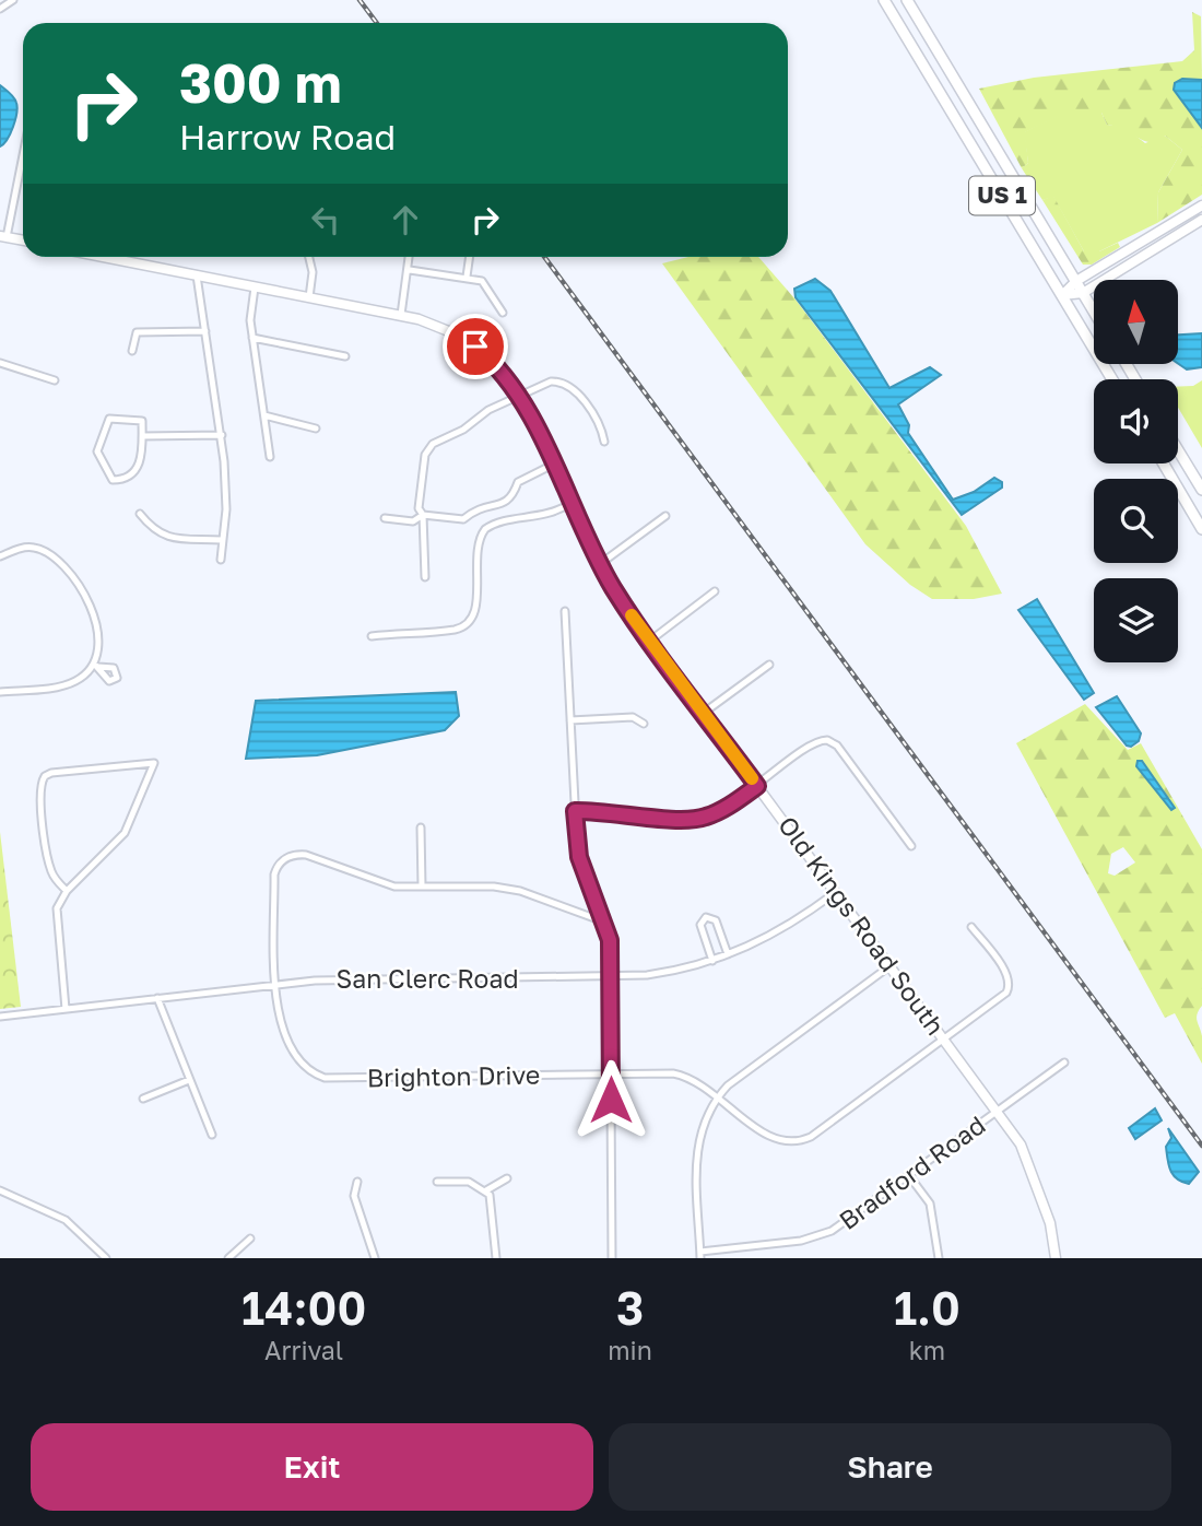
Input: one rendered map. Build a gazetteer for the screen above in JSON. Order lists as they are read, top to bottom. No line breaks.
{"streets":{"main road":["US 1"],"street":["Old Kings Road South","San Clerc Road","Brighton Drive","Bradford Road"]},"crossings":[["Old Kings Road South","San Clerc Road"],["Old Kings Road South","Brighton Drive"],["Old Kings Road South","Bradford Road"],["San Clerc Road","Brighton Drive"]],"north":"top","page":{"turn":["300 m","Harrow Road"],"eta":["14:00","Arrival","3","min","1.0","km"],"buttons":["Exit","Share"]}}
